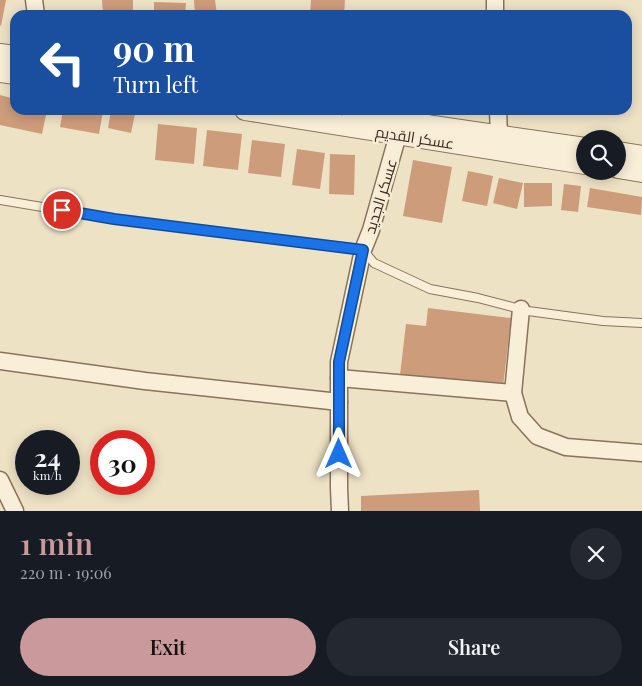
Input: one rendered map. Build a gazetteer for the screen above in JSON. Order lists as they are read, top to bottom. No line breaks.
{"streets":{"street":["عسكر القديم","عسكر الجديد"]},"crossings":[["عسكر القديم","عسكر الجديد"]],"page":{"turn":["90 m","Turn left"],"speed":"24 km/h","limit":"30","heading":["1 min","220 m · 19:06"],"buttons":["Exit","Share"]}}
